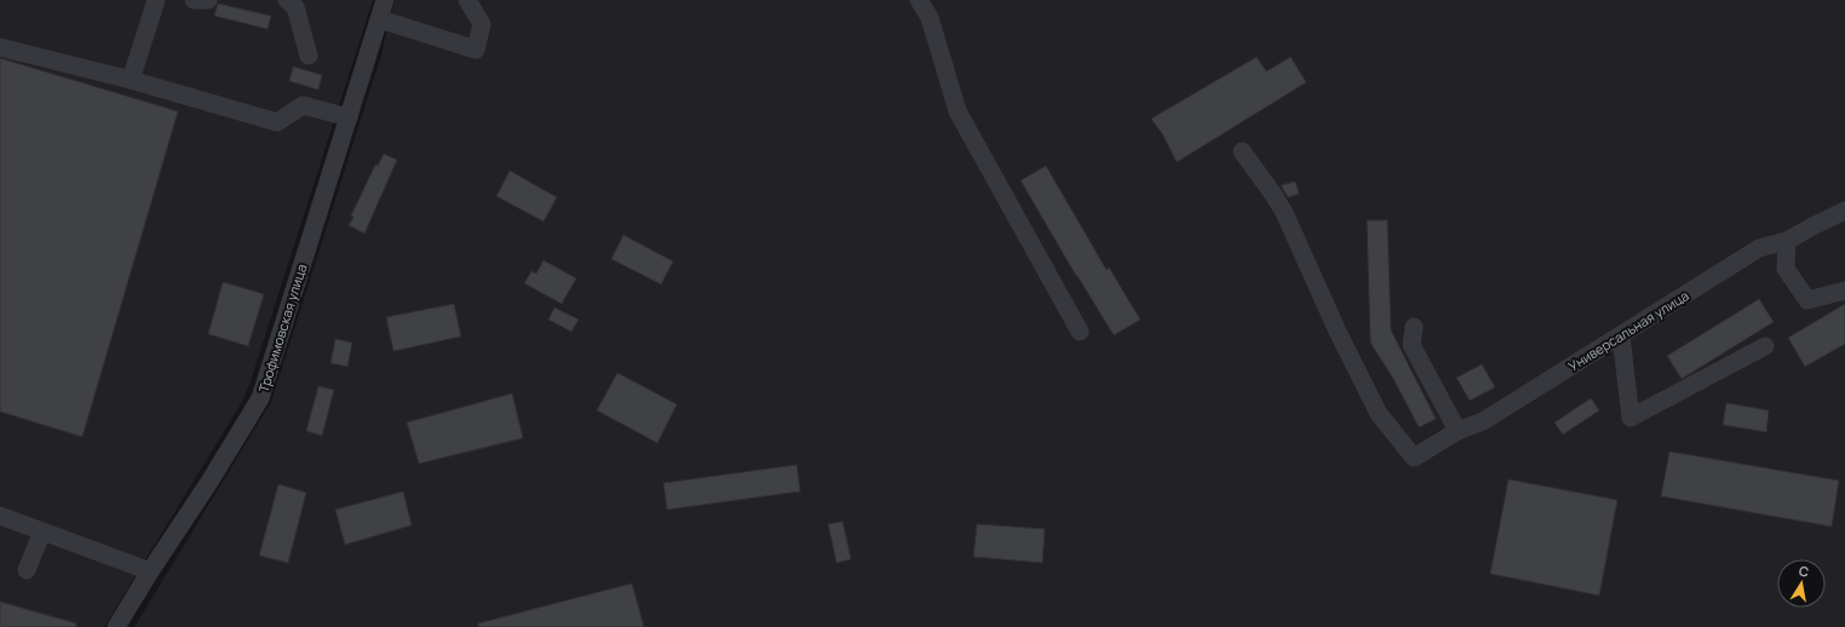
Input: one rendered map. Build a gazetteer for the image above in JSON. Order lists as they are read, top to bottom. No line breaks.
{"streets":{"street":["Трофимовская улица","Универсальная улица"]},"north":"top"}
